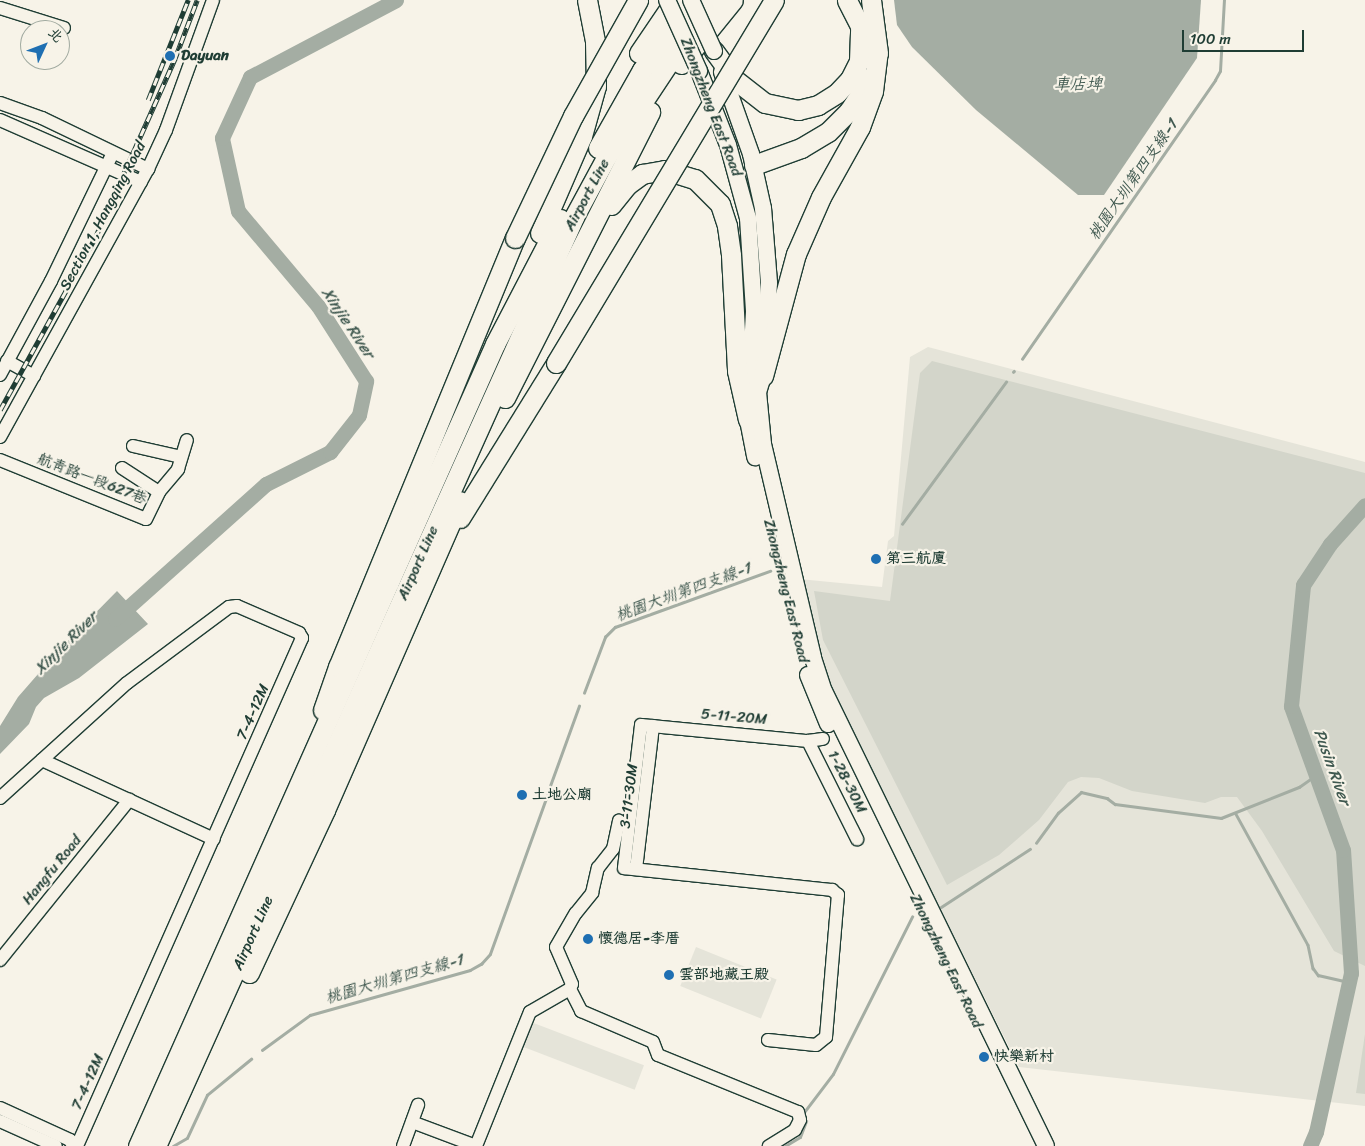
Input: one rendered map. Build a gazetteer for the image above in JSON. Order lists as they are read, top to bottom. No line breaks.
{"streets":{"highway":["Airport Line"],"main road":["Zhongzheng East Road"],"street":["Section 1, Hangqing Road","航青路一段627巷","7-4-12M","5-11-20M","1-28-30M","3-11-30M","Hangfu Road"]},"crossings":[["Zhongzheng East Road","Airport Line"],["5-11-20M","1-28-30M"],["5-11-20M","3-11-30M"]],"water":["車店埤","桃園大圳第四支線-1","Xinjie River","Pusin River"],"places":["Dayuan","第三航廈","土地公廟","懷德居-李厝","雲部地藏王殿","快樂新村"],"scale_bar":"100 m","north":"top right"}
